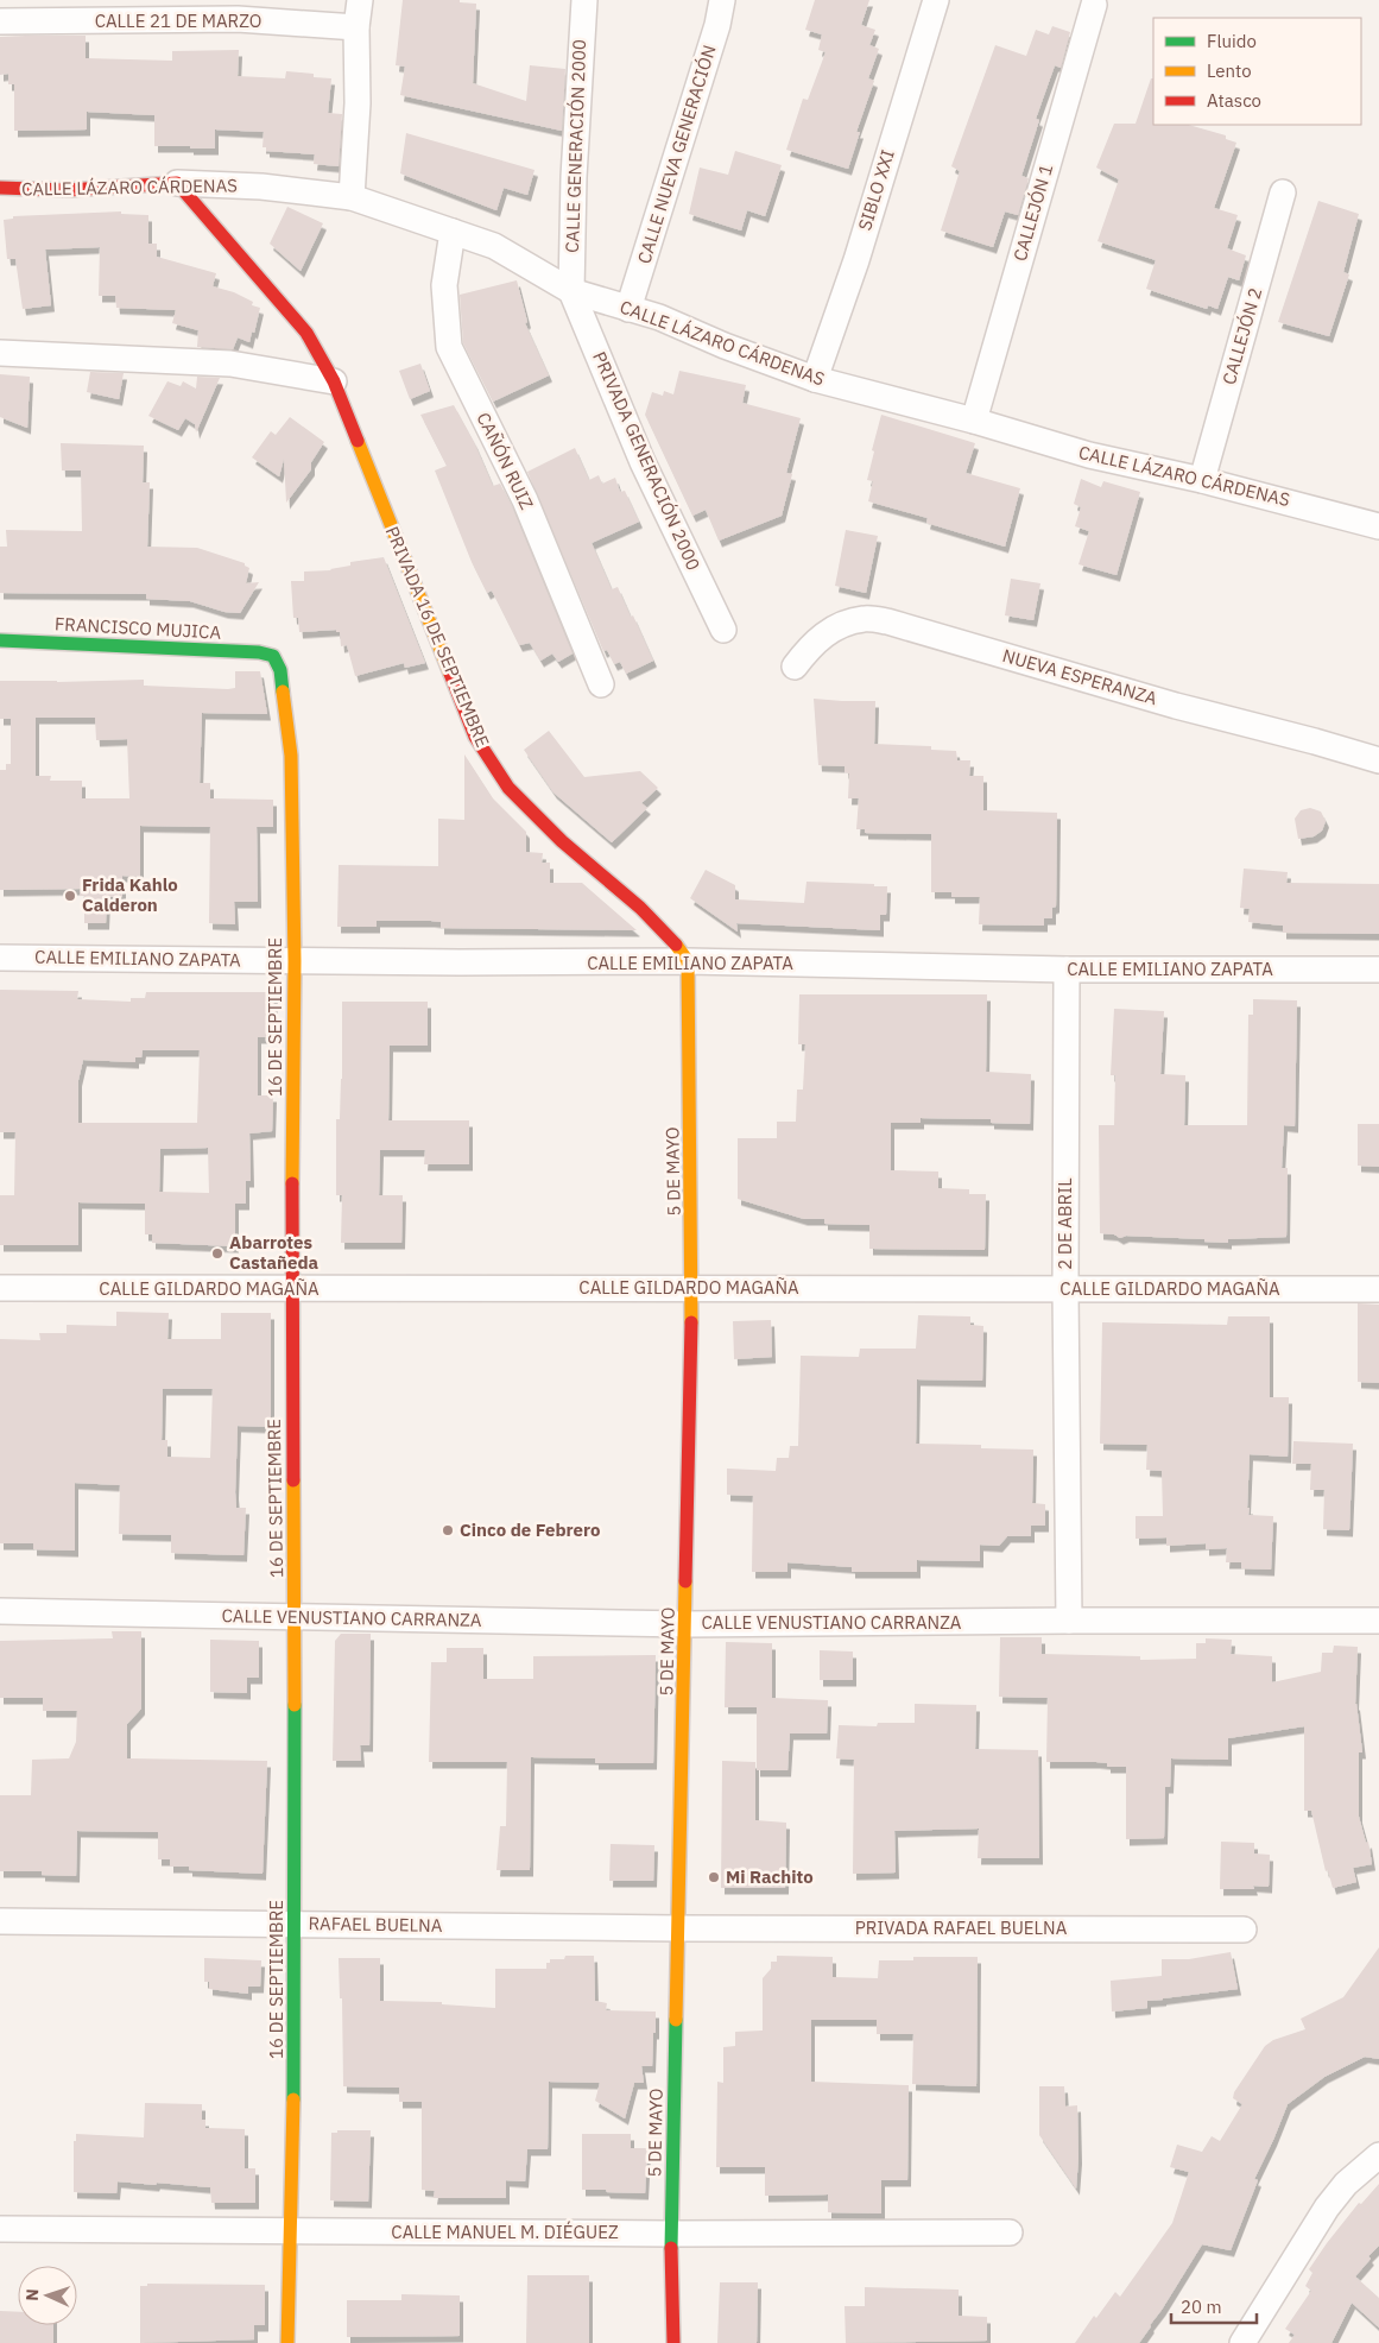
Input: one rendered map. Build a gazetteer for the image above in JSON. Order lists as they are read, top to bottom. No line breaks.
{"streets":{"street":["CALLE 21 DE MARZO","CALLE GENERACIÓN 2000","CALLE NUEVA GENERACIÓN","CALLE LÁZARO CÁRDENAS","SIBLO XXI","CALLEJÓN 1","CALLEJÓN 2","CAÑÓN RUIZ","PRIVADA GENERACIÓN 2000","FRANCISCO MUJICA","PRIVADA 16 DE SEPTIEMBRE","NUEVA ESPERANZA","CALLE EMILIANO ZAPATA","16 DE SEPTIEMBRE","5 DE MAYO","2 DE ABRIL","CALLE GILDARDO MAGAÑA","CALLE VENUSTIANO CARRANZA","RAFAEL BUELNA","PRIVADA RAFAEL BUELNA","CALLE MANUEL M. DIÉGUEZ"]},"crossings":[["CALLE GENERACIÓN 2000","CALLE LÁZARO CÁRDENAS"],["CALLE GENERACIÓN 2000","PRIVADA GENERACIÓN 2000"],["CALLE NUEVA GENERACIÓN","CALLE LÁZARO CÁRDENAS"],["CALLE LÁZARO CÁRDENAS","SIBLO XXI"],["CALLE LÁZARO CÁRDENAS","CALLEJÓN 1"],["CALLE LÁZARO CÁRDENAS","CALLEJÓN 2"],["CALLE LÁZARO CÁRDENAS","CAÑÓN RUIZ"],["CALLE LÁZARO CÁRDENAS","PRIVADA GENERACIÓN 2000"],["CALLE LÁZARO CÁRDENAS","PRIVADA 16 DE SEPTIEMBRE"],["FRANCISCO MUJICA","16 DE SEPTIEMBRE"],["PRIVADA 16 DE SEPTIEMBRE","CALLE EMILIANO ZAPATA"],["PRIVADA 16 DE SEPTIEMBRE","5 DE MAYO"],["CALLE EMILIANO ZAPATA","16 DE SEPTIEMBRE"],["CALLE EMILIANO ZAPATA","5 DE MAYO"],["CALLE EMILIANO ZAPATA","2 DE ABRIL"],["16 DE SEPTIEMBRE","CALLE GILDARDO MAGAÑA"],["16 DE SEPTIEMBRE","CALLE VENUSTIANO CARRANZA"],["16 DE SEPTIEMBRE","RAFAEL BUELNA"],["16 DE SEPTIEMBRE","CALLE MANUEL M. DIÉGUEZ"],["5 DE MAYO","CALLE GILDARDO MAGAÑA"],["5 DE MAYO","CALLE VENUSTIANO CARRANZA"],["5 DE MAYO","RAFAEL BUELNA"],["5 DE MAYO","PRIVADA RAFAEL BUELNA"],["5 DE MAYO","CALLE MANUEL M. DIÉGUEZ"],["2 DE ABRIL","CALLE GILDARDO MAGAÑA"],["2 DE ABRIL","CALLE VENUSTIANO CARRANZA"],["RAFAEL BUELNA","PRIVADA RAFAEL BUELNA"]],"places":["Frida Kahlo Calderon","Abarrotes Castañeda","Cinco de Febrero","Mi Rachito"],"legend":["Fluido","Lento","Atasco"],"scale_bar":"20 m","north":"left"}
